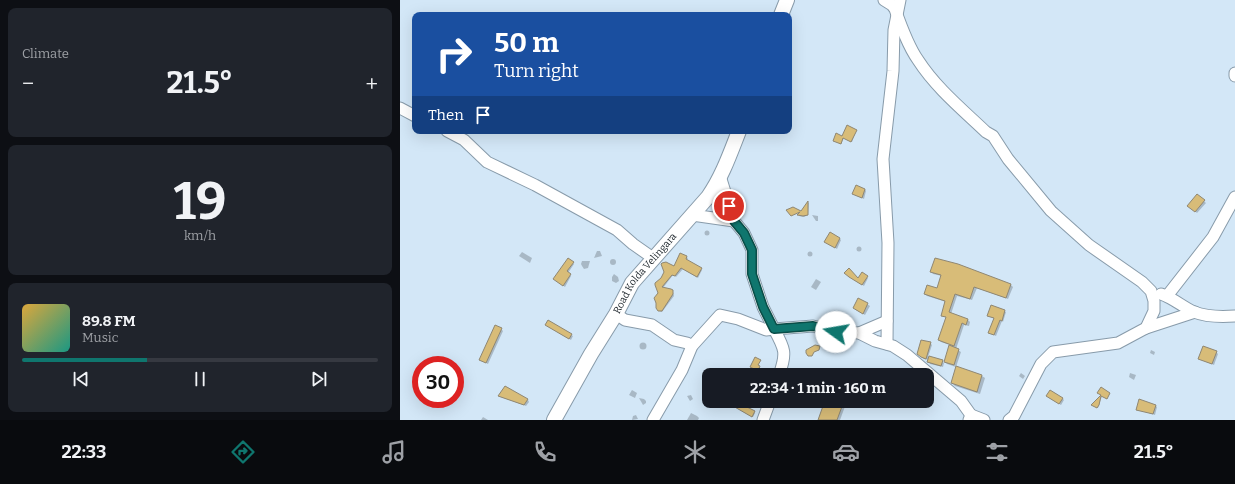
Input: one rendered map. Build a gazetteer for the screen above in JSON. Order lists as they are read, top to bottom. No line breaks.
{"streets":{"main road":["Road Kolda Velingara"]},"page":{"tile":["Climate",["19","km/h"]],"turn":["50 m","Turn right"],"heat":["−","21.5°","+"],"then":"Then","song":["89.8 FM","Music"],"limit":"30","trip":"22:34 · 1 min · 160 m","tabs":["22:33","21.5°"]}}
